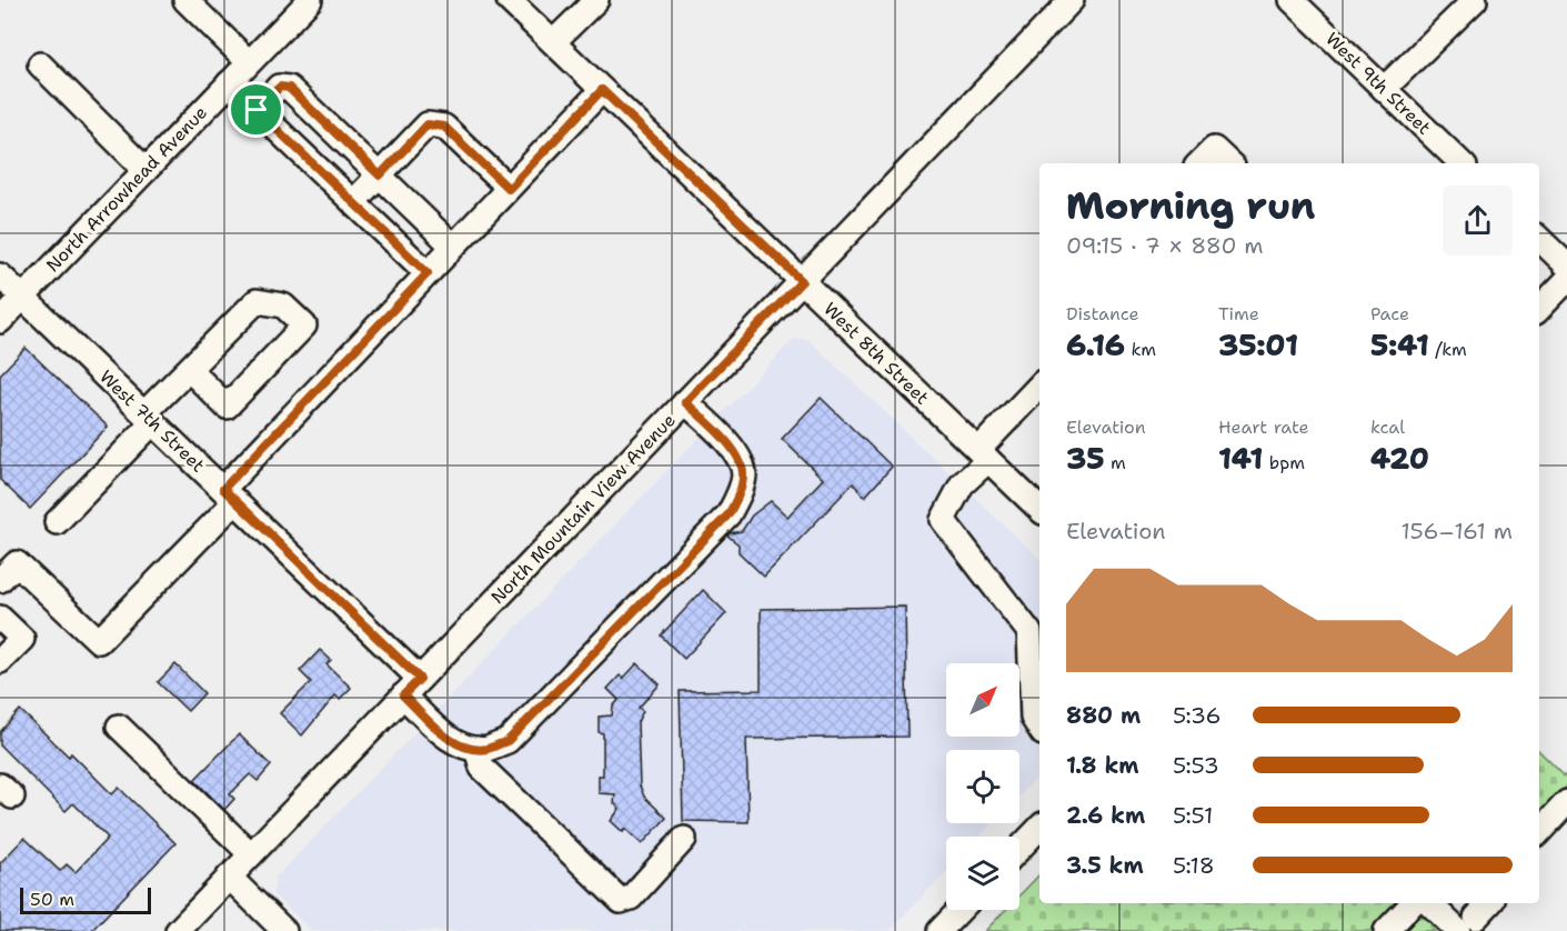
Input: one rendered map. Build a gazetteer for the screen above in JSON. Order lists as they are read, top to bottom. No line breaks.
{"streets":{"street":["West 9th Street","North Arrowhead Avenue","West 8th Street","West 7th Street","North Mountain View Avenue"]},"crossings":[["North Arrowhead Avenue","West 7th Street"],["West 8th Street","North Mountain View Avenue"],["West 7th Street","North Mountain View Avenue"]],"scale_bar":"50 m","north":"top right","page":{"heading":["Morning run","09:15 · 7 × 880 m"],"stats":[["Distance","6.16 km"],["Time","35:01"],["Pace","5:41 /km"],["Elevation","35 m"],["Heart rate","141 bpm"],["kcal","420"]],"chart":["Elevation","156–161 m"],"list":[{"name":"880 m","note":"5:36"},{"name":"1.8 km","note":"5:53"},{"name":"2.6 km","note":"5:51"},{"name":"3.5 km","note":"5:18"}],"scale":"50 m"}}
